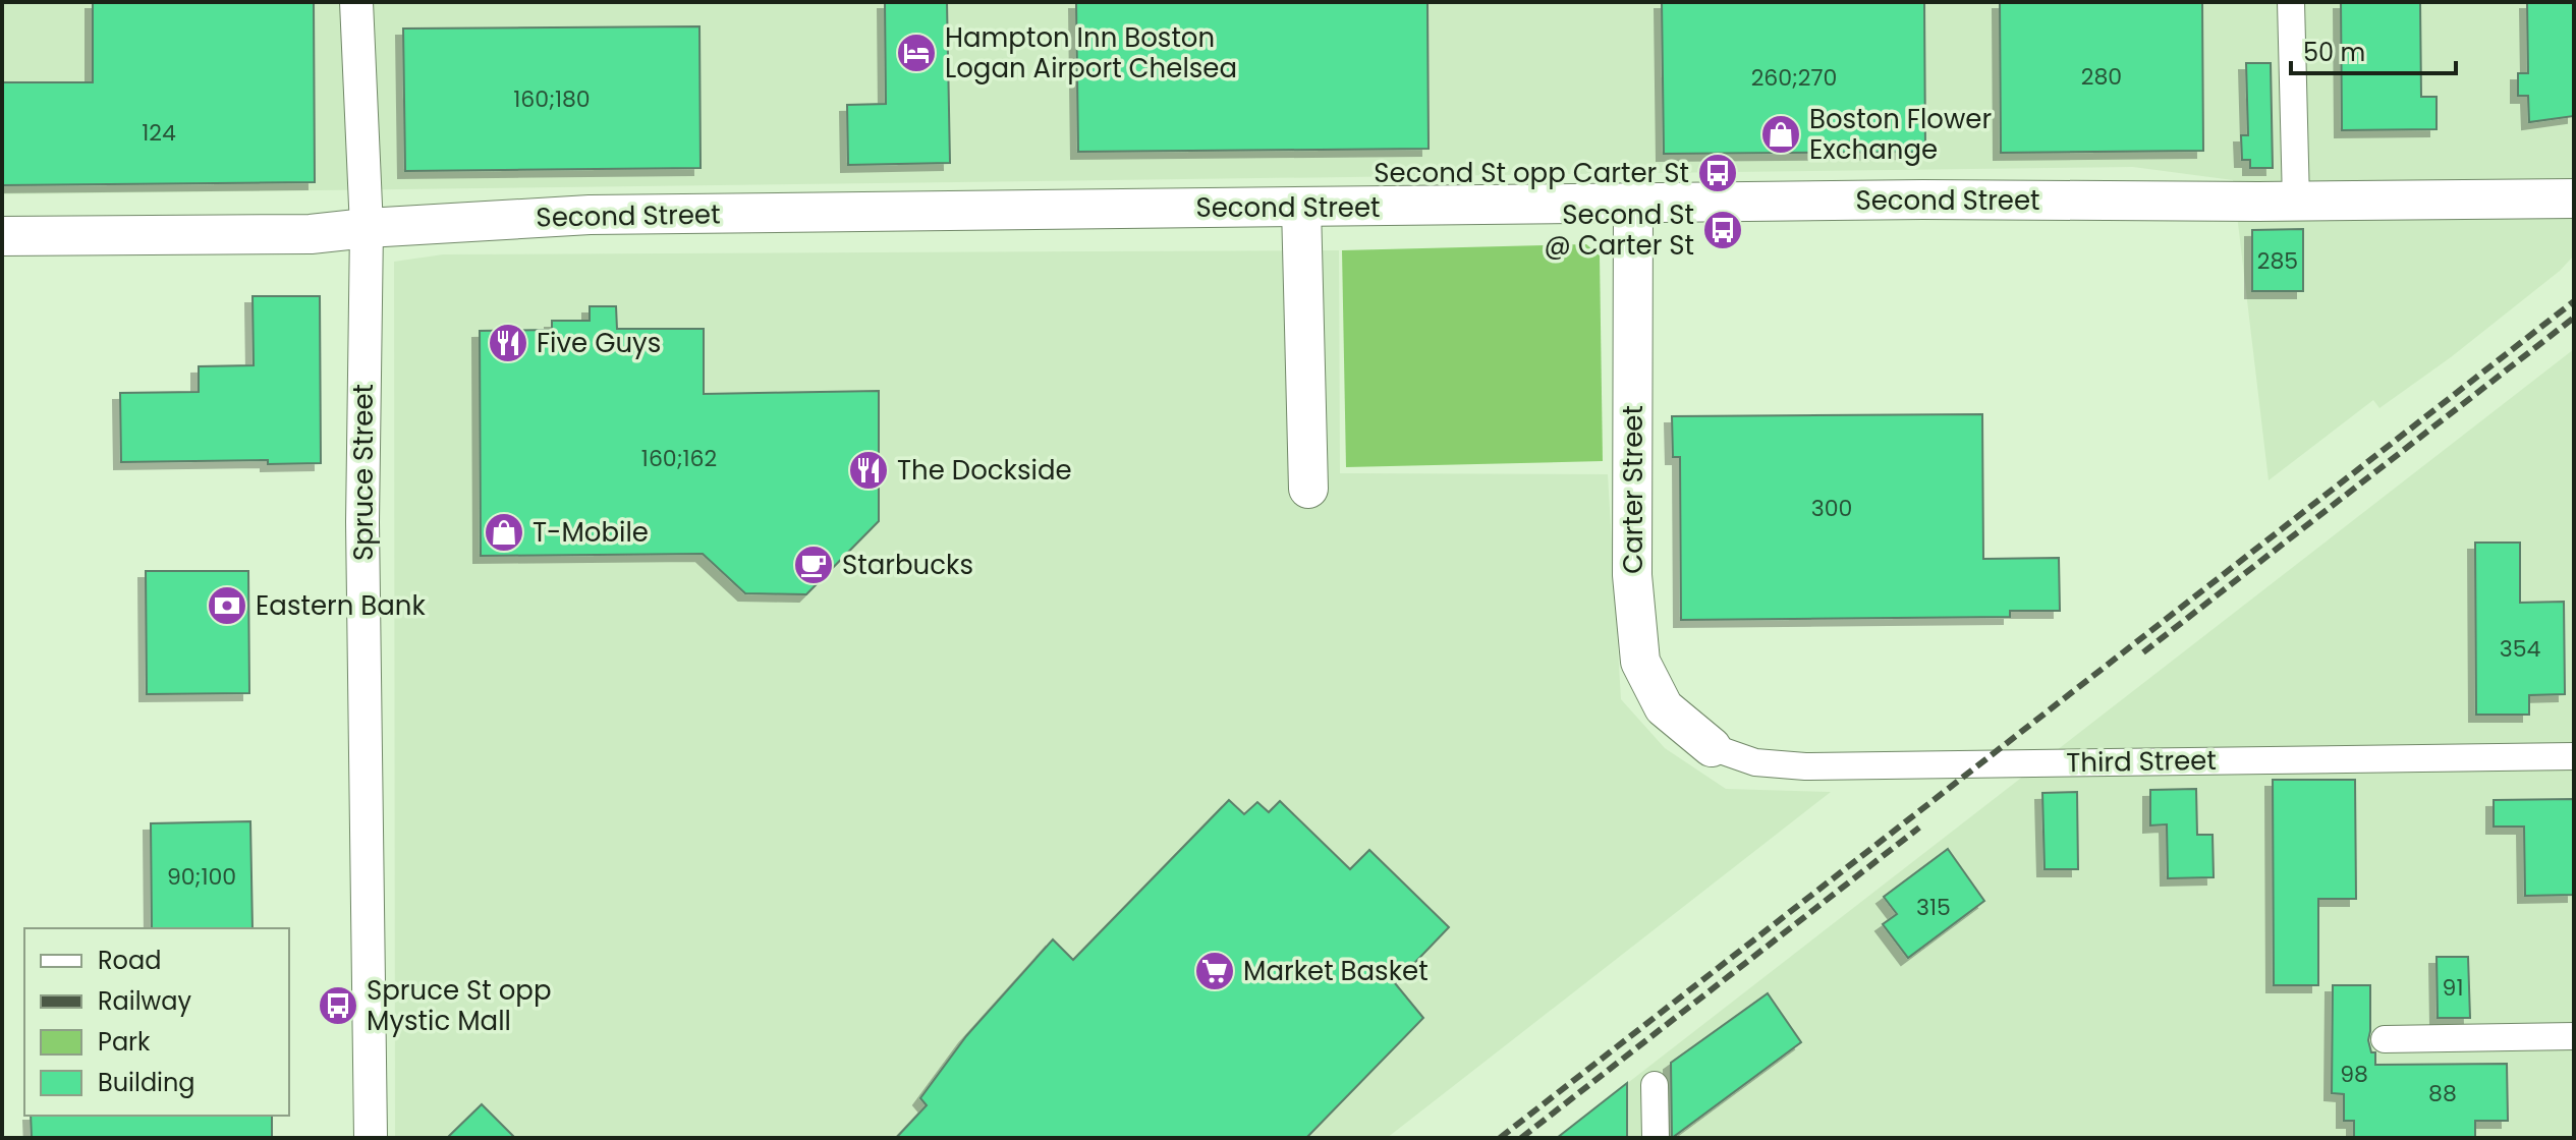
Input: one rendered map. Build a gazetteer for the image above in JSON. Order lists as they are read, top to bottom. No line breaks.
{"streets":{"main road":["Second Street","Carter Street"],"street":["Spruce Street","Third Street"]},"crossings":[["Second Street","Spruce Street"],["Second Street","Carter Street"],["Carter Street","Third Street"]],"places":{"hotel":["Hampton Inn Boston Logan Airport Chelsea"],"shop":["Boston Flower Exchange","T-Mobile"],"bus stop":["Second St opp Carter St","Second St @ Carter St","Spruce St opp Mystic Mall"],"restaurant":["Five Guys","The Dockside"],"cafe":["Starbucks"],"bank":["Eastern Bank"],"supermarket":["Market Basket"]},"house_numbers":["280","260;270","160;180","124","285","160;162","300","354","90;100","315","91","98","88"],"legend":["Road","Railway","Park","Building"],"scale_bar":"50 m"}
